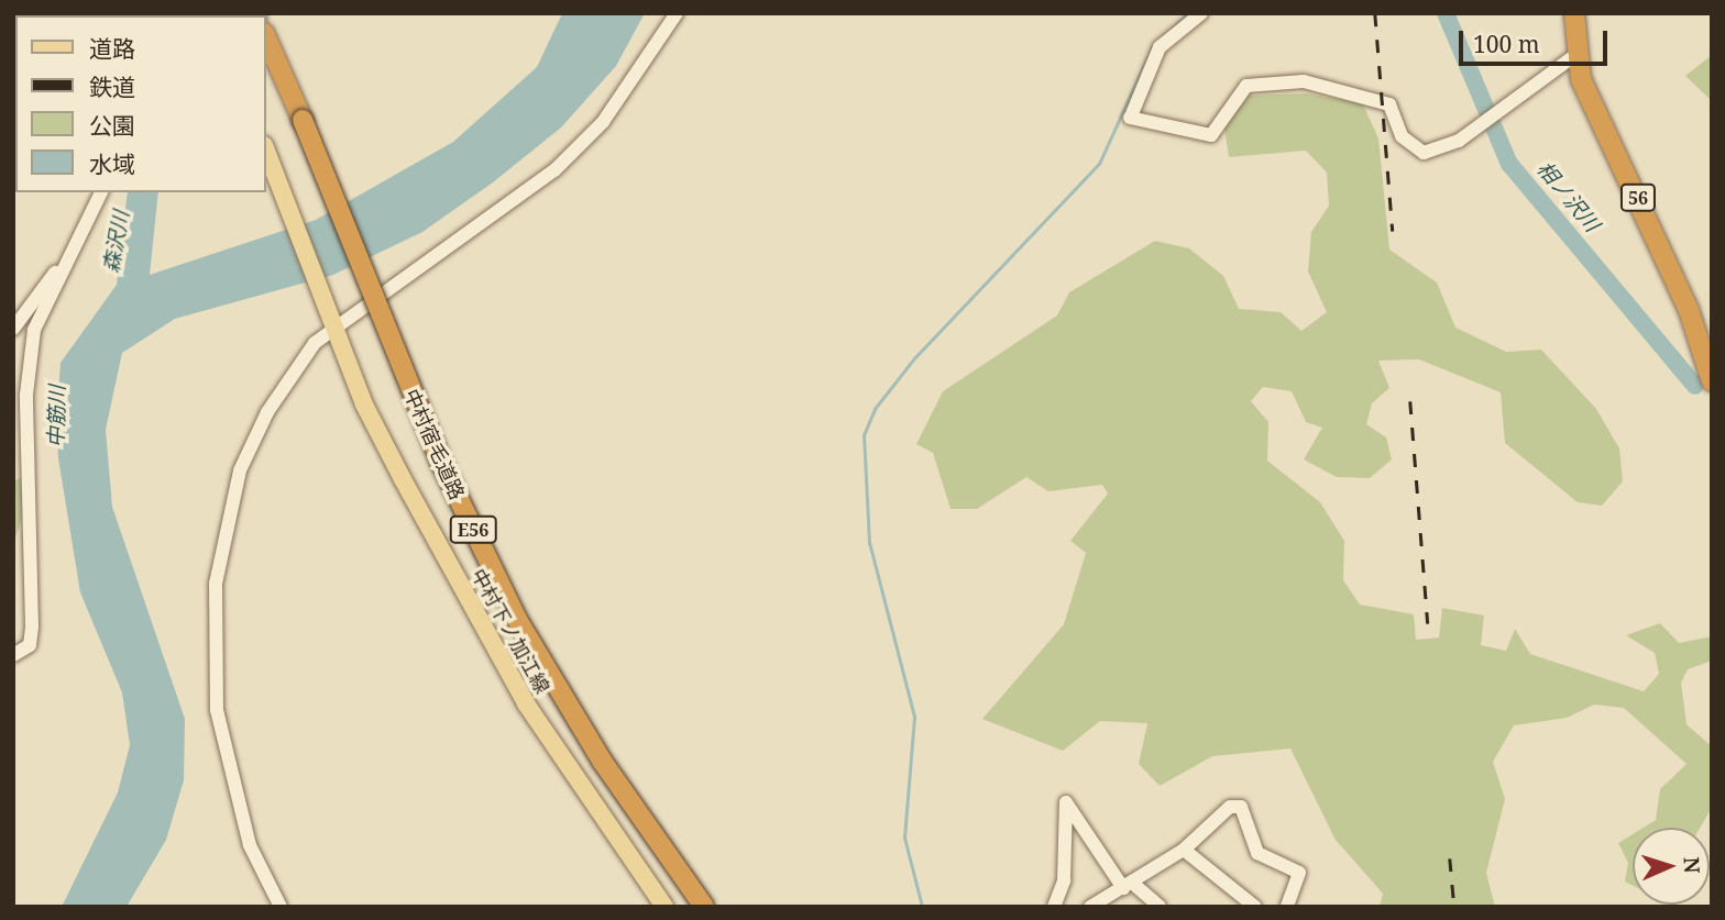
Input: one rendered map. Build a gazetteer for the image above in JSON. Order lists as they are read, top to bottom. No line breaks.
{"streets":{"highway":["56","中村宿毛道路","E56"],"main road":["中村下ノ加江線"]},"water":["相ノ沢川","森沢川","中筋川"],"legend":["道路","鉄道","公園","水域"],"scale_bar":"100 m","north":"right"}
